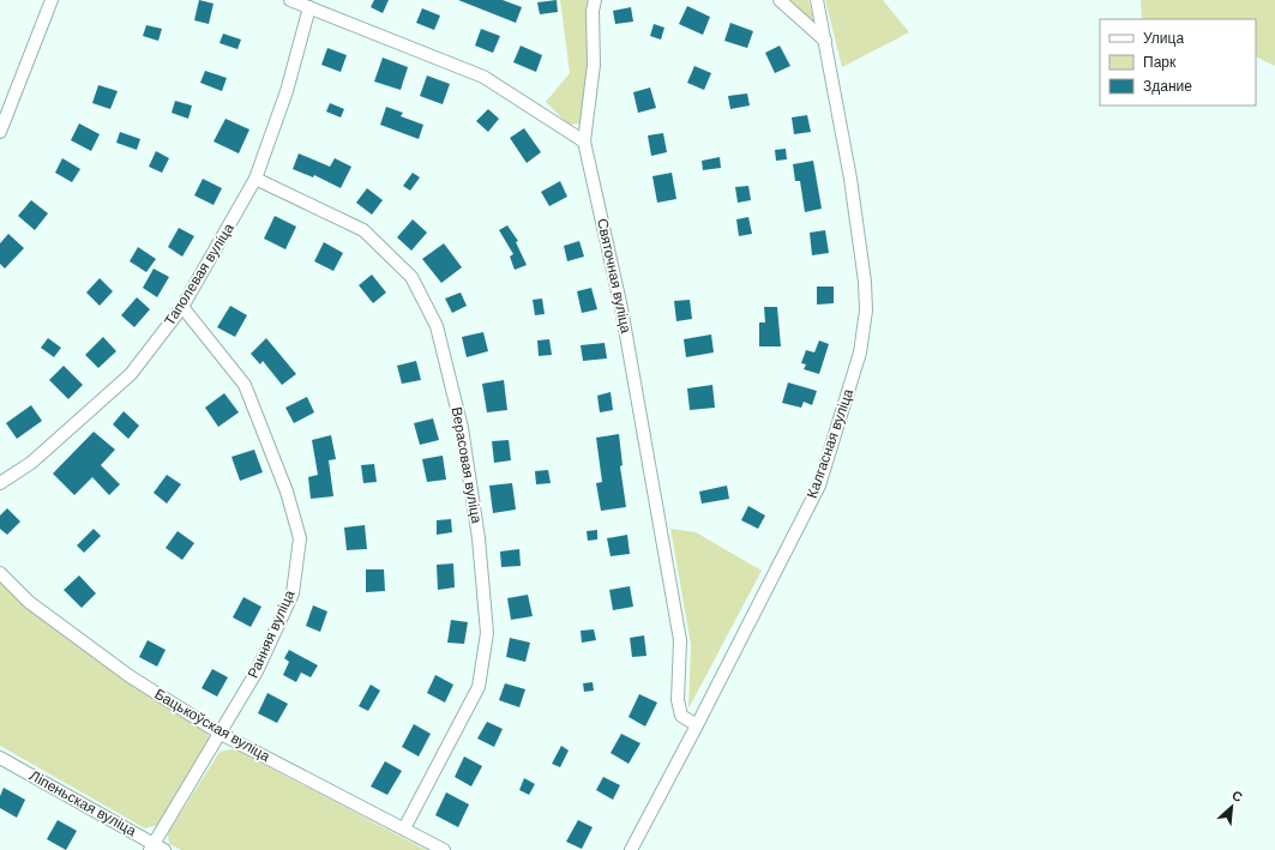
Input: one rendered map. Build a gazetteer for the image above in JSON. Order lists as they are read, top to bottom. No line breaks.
{"streets":{"street":["Таполевая вуліца","Святочная вуліца","Калгасная вуліца","Верасовая вуліца","Ранняя вуліца","Бацькоўская вуліца","Ліпеньская вуліца"]},"crossings":[["Таполевая вуліца","Верасовая вуліца"],["Таполевая вуліца","Ранняя вуліца"],["Святочная вуліца","Калгасная вуліца"],["Верасовая вуліца","Бацькоўская вуліца"],["Ранняя вуліца","Бацькоўская вуліца"],["Ранняя вуліца","Ліпеньская вуліца"]],"legend":["Улица","Парк","Здание"],"north":"top right"}
